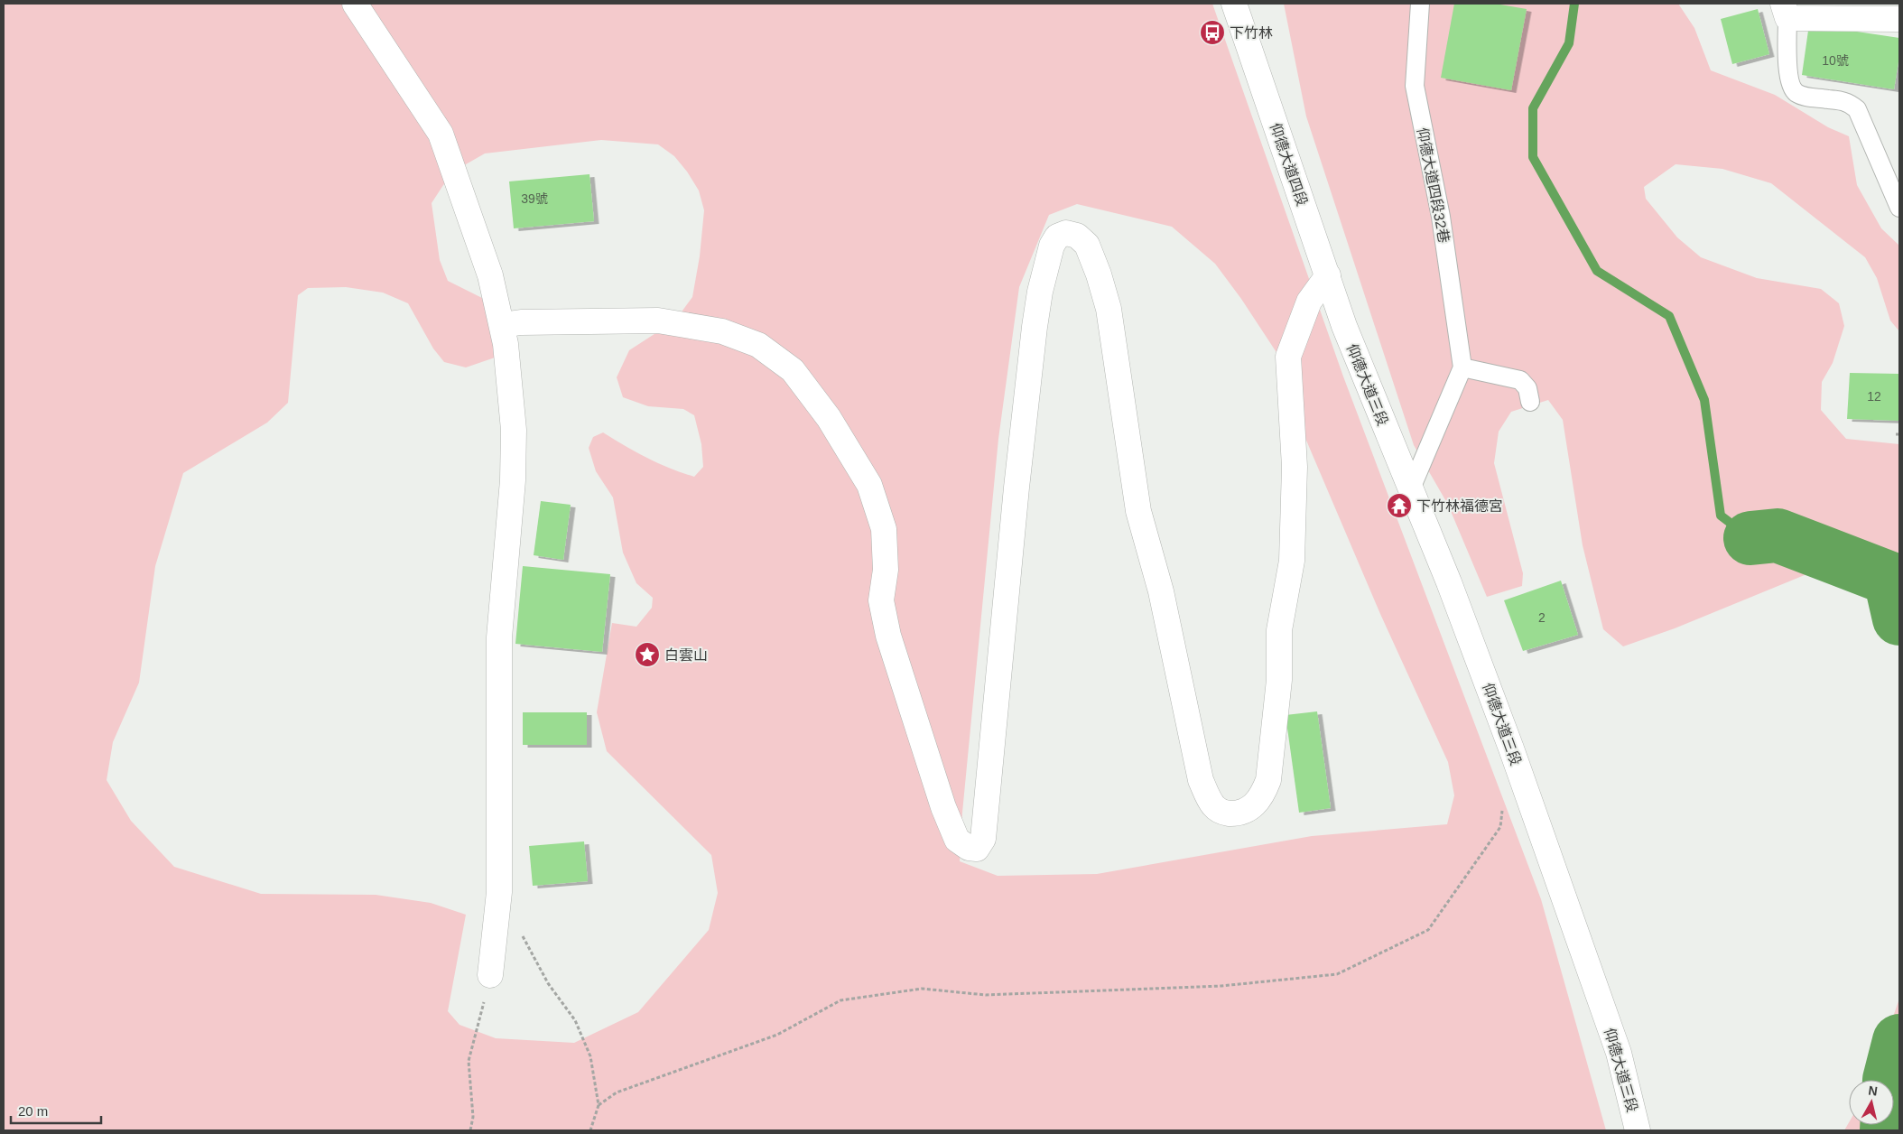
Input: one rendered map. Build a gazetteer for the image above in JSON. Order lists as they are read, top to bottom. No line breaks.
{"streets":{"street":["仰德大道四段","仰德大道三段"],"lane":["仰德大道四段32巷"]},"crossings":[["仰德大道四段","仰德大道三段"]],"places":{"bus stop":["下竹林"],"temple":["下竹林福德宮"],"place":["白雲山"]},"house_numbers":["10號","39號","12","2"],"scale_bar":"20 m","north":"top"}
